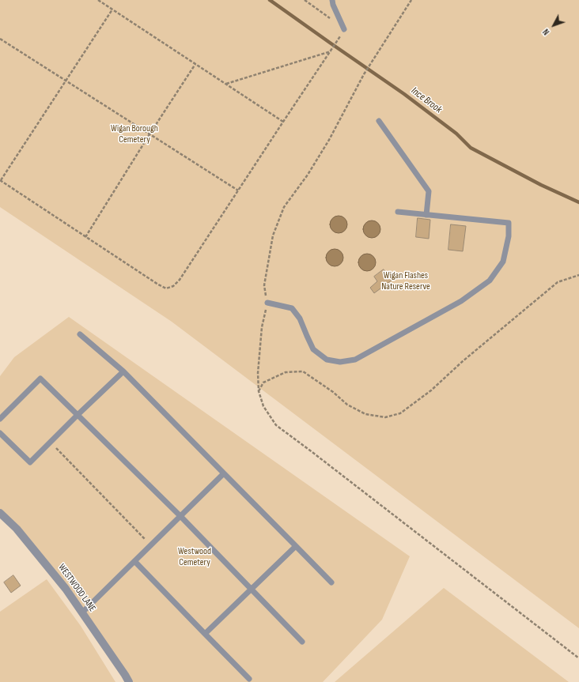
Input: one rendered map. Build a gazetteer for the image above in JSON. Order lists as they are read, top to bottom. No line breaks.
{"streets":{"street":["WESTWOOD LANE"]},"water":["Ince Brook"],"parks":["Wigan Borough Cemetery","Wigan Flashes Nature Reserve","Westwood Cemetery"],"north":"bottom left"}
